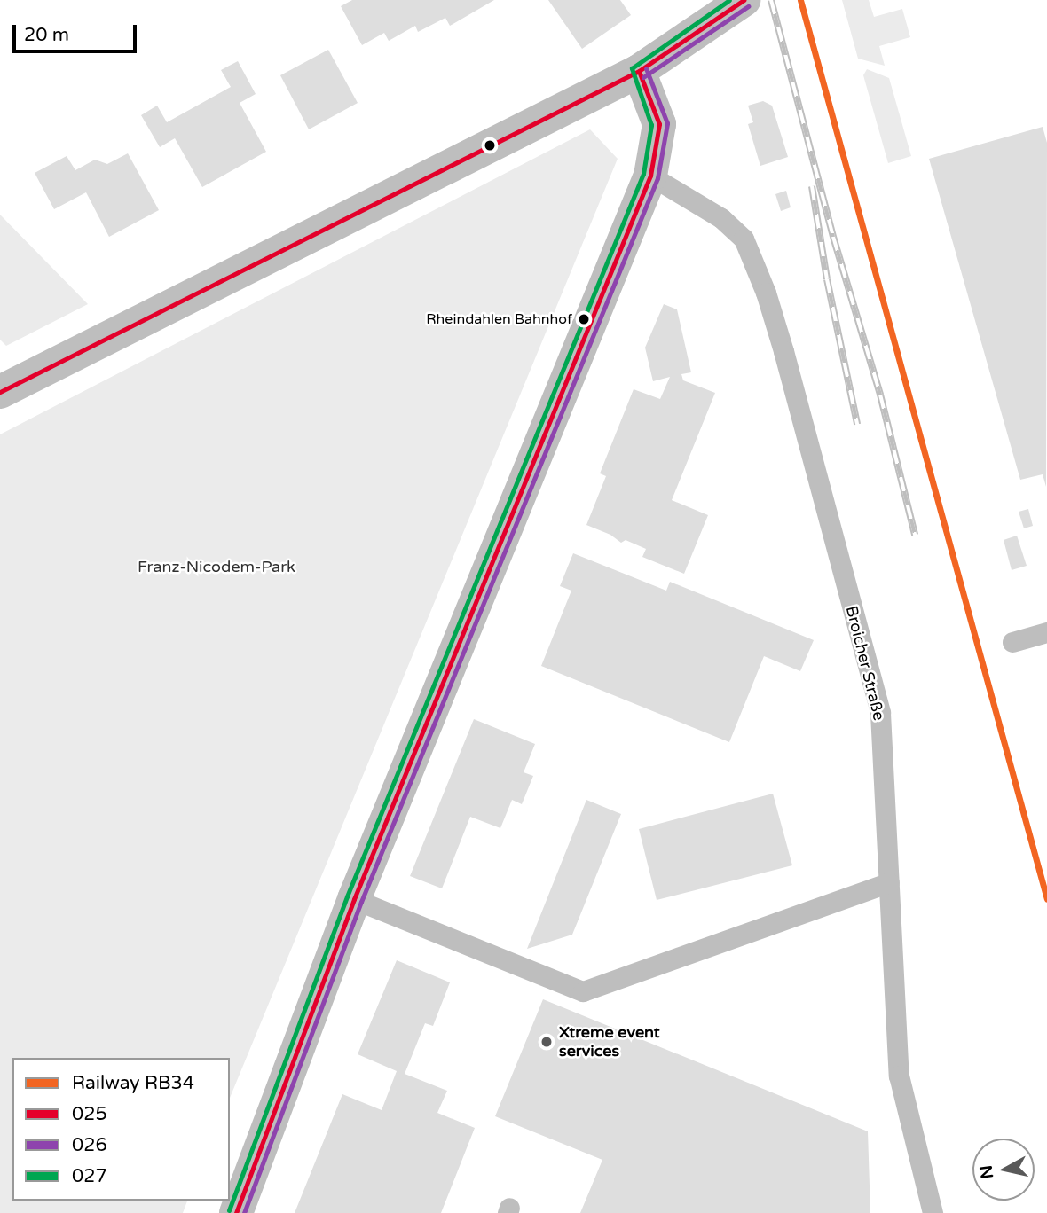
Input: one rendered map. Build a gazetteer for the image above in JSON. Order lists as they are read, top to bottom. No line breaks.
{"streets":{"lane":["Broicher Straße"]},"parks":["Franz-Nicodem-Park"],"places":["Rheindahlen Bahnhof","Xtreme event services"],"lines":["rail line RB34","transit line 025","transit line 027","transit line 026"],"legend":["Railway RB34","025","026","027"],"scale_bar":"20 m","north":"left"}
